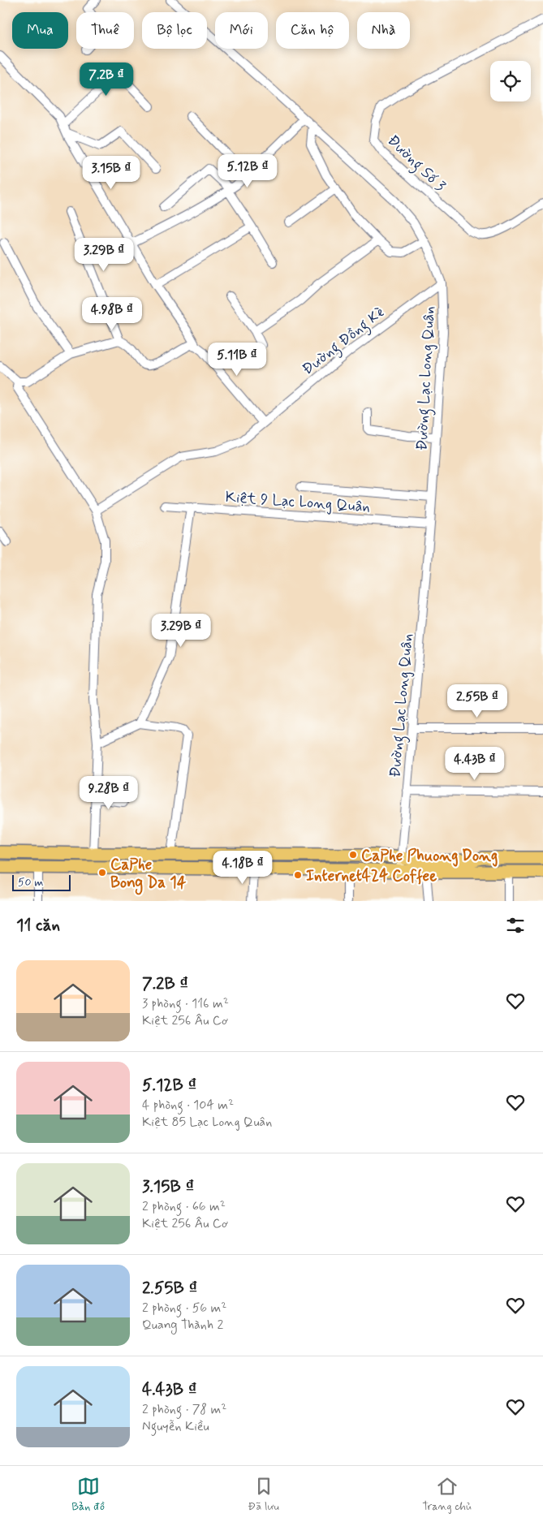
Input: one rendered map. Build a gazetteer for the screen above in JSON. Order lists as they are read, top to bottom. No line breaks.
{"streets":{"street":["Đường Số 3","Đường Đồng Kè","Đường Lạc Long Quân","Kiệt 9 Lạc Long Quân"]},"crossings":[["Đường Đồng Kè","Đường Lạc Long Quân"],["Đường Lạc Long Quân","Kiệt 9 Lạc Long Quân"]],"places":["CaPhe Phuong Dong","CaPhe Bong Da 14","Internet424 Coffee"],"scale_bar":"50 m","page":{"chip":["Mua","Thuê","Bộ lọc","Mới","Căn hộ","Nhà"],"price":["7.2B ₫","5.12B ₫","3.15B ₫","3.29B ₫","4.98B ₫","5.11B ₫","3.29B ₫","2.55B ₫","4.43B ₫","9.28B ₫","4.18B ₫"],"scale":"50 m","heading":"11 căn","list":[{"name":"7.2B ₫","note":"3 phòng · 116 m² · Kiệt 256 Âu Cơ"},{"name":"5.12B ₫","note":"4 phòng · 104 m² · Kiệt 85 Lạc Long Quân"},{"name":"3.15B ₫","note":"2 phòng · 66 m² · Kiệt 256 Âu Cơ"},{"name":"2.55B ₫","note":"2 phòng · 56 m² · Quang Thành 2"},{"name":"4.43B ₫","note":"2 phòng · 78 m² · Nguyễn Kiều"}],"tabs":["Bản đồ","Đã lưu","Trang chủ"]}}
